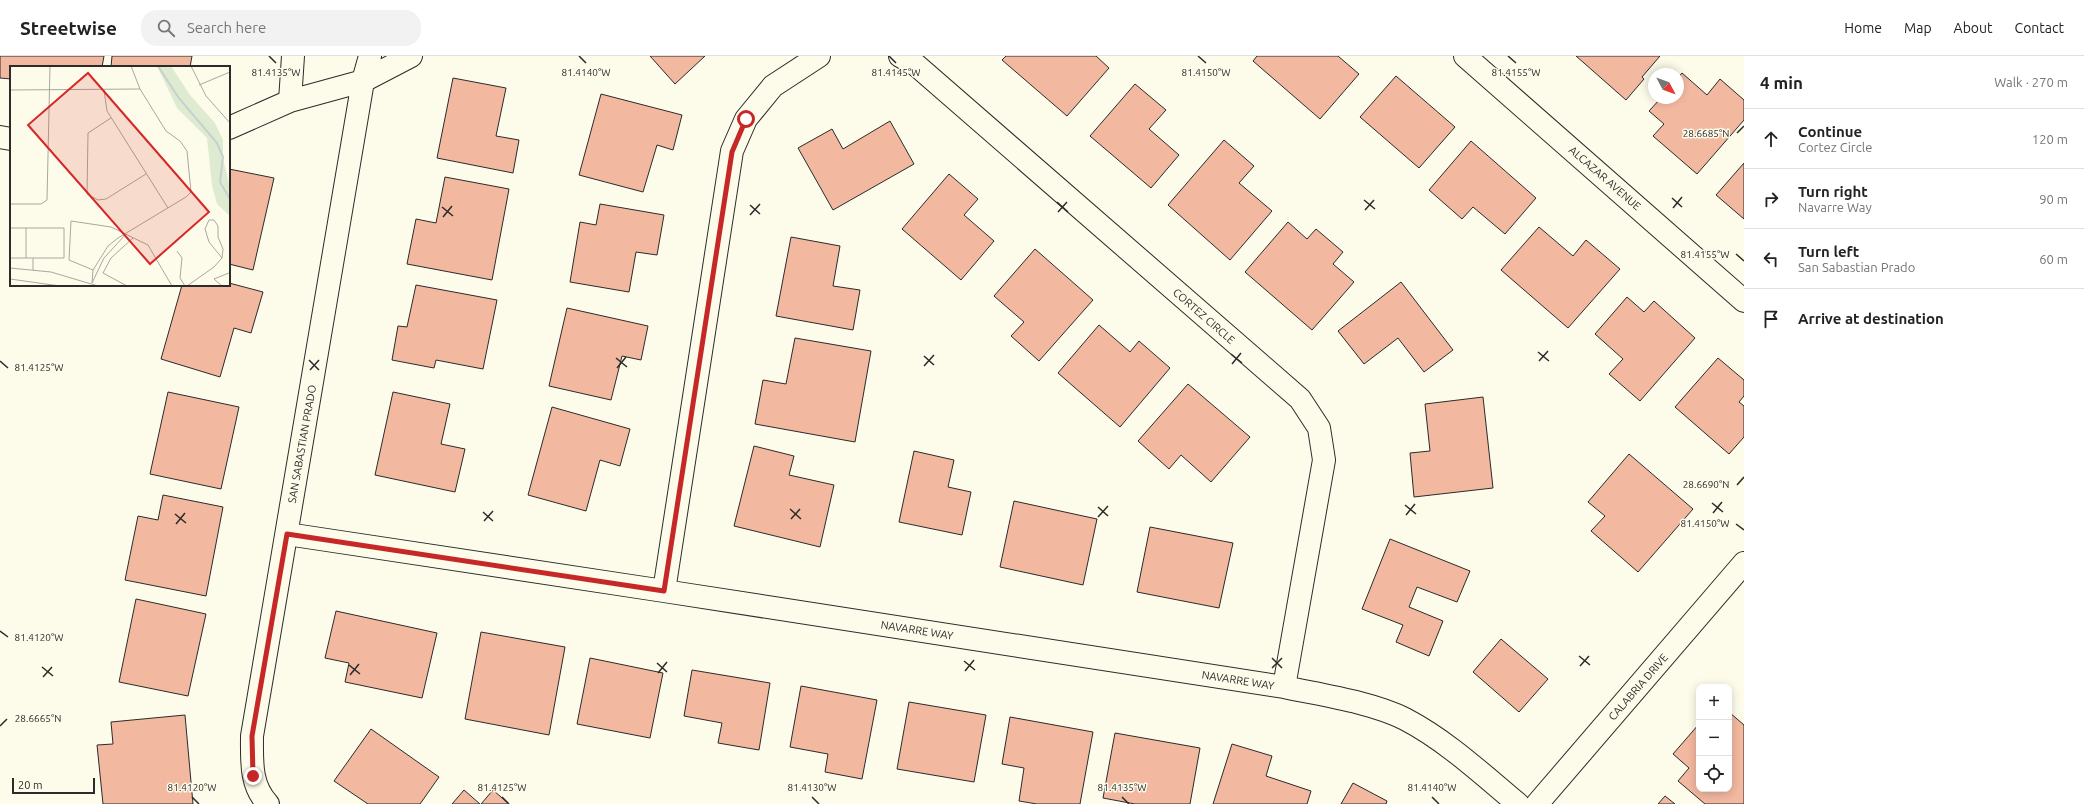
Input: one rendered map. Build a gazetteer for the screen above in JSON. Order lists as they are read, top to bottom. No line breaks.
{"streets":{"street":["ALCAZAR AVENUE","CORTEZ CIRCLE","SAN SABASTIAN PRADO","NAVARRE WAY","CALABRIA DRIVE"]},"crossings":[["CORTEZ CIRCLE","NAVARRE WAY"],["SAN SABASTIAN PRADO","NAVARRE WAY"]],"scale_bar":"20 m","north":"bottom right","page":{"header":"Streetwise","search":"Search here","nav":["Home","Map","About","Contact"],"heading":["4 min","Walk · 270 m"],"list":[["Continue","Cortez Circle","120 m"],["Turn right","Navarre Way","90 m"],["Turn left","San Sabastian Prado","60 m"],"Arrive at destination"],"map_buttons":["+","−"],"scale":"20 m"},"coordinates":["81.4135°W","81.4140°W","81.4145°W","81.4150°W","81.4155°W","28.6685°N","81.4125°W","28.6690°N","81.4120°W","28.6665°N","81.4130°W"]}
